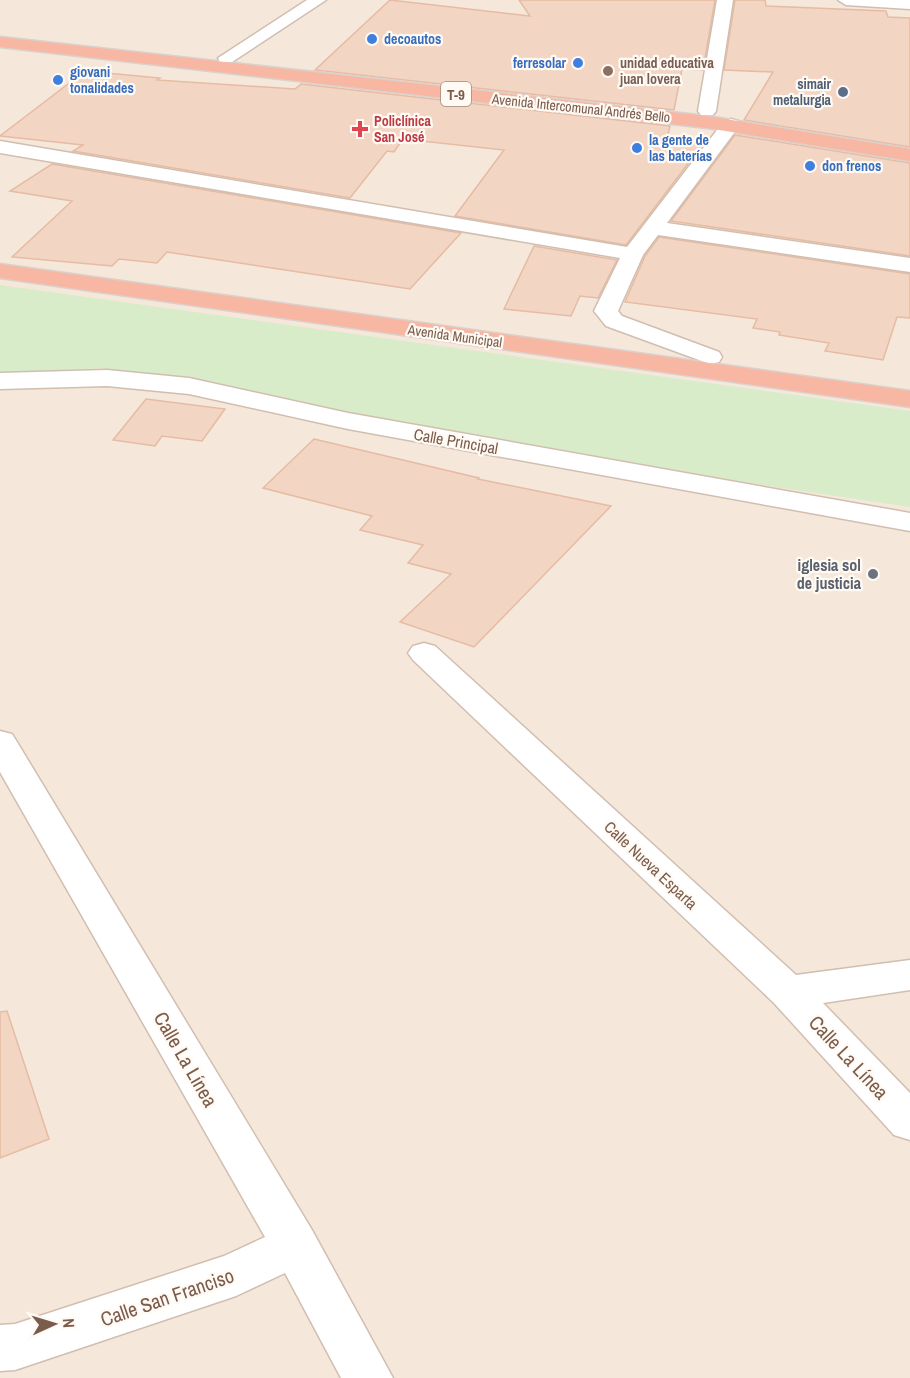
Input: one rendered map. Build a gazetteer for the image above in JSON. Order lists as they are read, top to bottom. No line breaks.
{"streets":{"highway":["T-9","Avenida Intercomunal Andrés Bello","Avenida Municipal"],"street":["Calle Principal","Calle Nueva Esparta","Calle La Línea","Calle San Franciso"]},"crossings":[["Calle Nueva Esparta","Calle La Línea"],["Calle La Línea","Calle San Franciso"]],"places":{"other":["decoautos","ferresolar","unidad educativa juan lovera","giovani tonalidades","simair metalurgia","la gente de las baterías","don frenos","iglesia sol de justicia"],"health":["Policlínica San José"]},"north":"right"}
